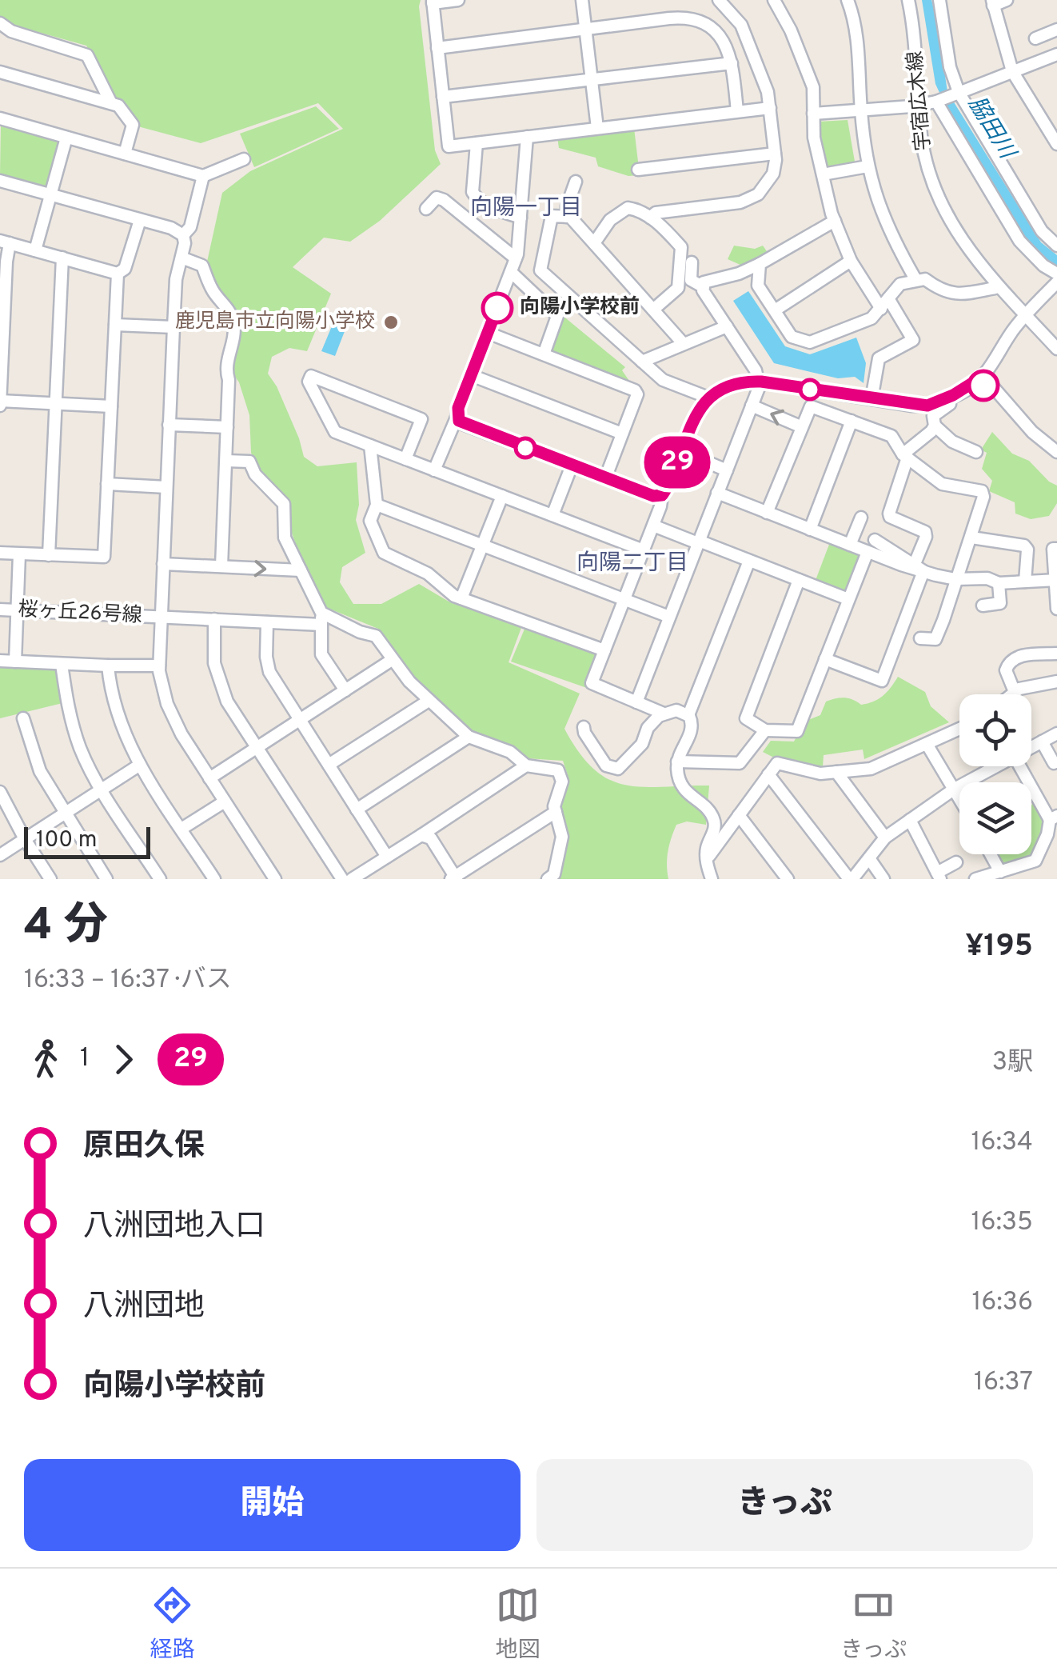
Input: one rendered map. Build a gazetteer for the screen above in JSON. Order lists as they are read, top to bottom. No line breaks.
{"streets":{"street":["宇宿広木線","桜ヶ丘26号線"]},"districts":["向陽一丁目","向陽二丁目"],"water":["脇田川"],"places":["向陽小学校前","鹿児島市立向陽小学校"],"lines":["bus line 29"],"scale_bar":"100 m","page":{"on_map":"29","scale":"100 m","heading":["4 分","16:33 – 16:37 · バス","¥195"],"legs":["1","29","3駅"],"list":[{"name":"原田久保","value":"16:34"},{"name":"八洲団地入口","value":"16:35"},{"name":"八洲団地","value":"16:36"},{"name":"向陽小学校前","value":"16:37"}],"buttons":["開始","きっぷ"],"tabs":["経路","地図","きっぷ"]}}
